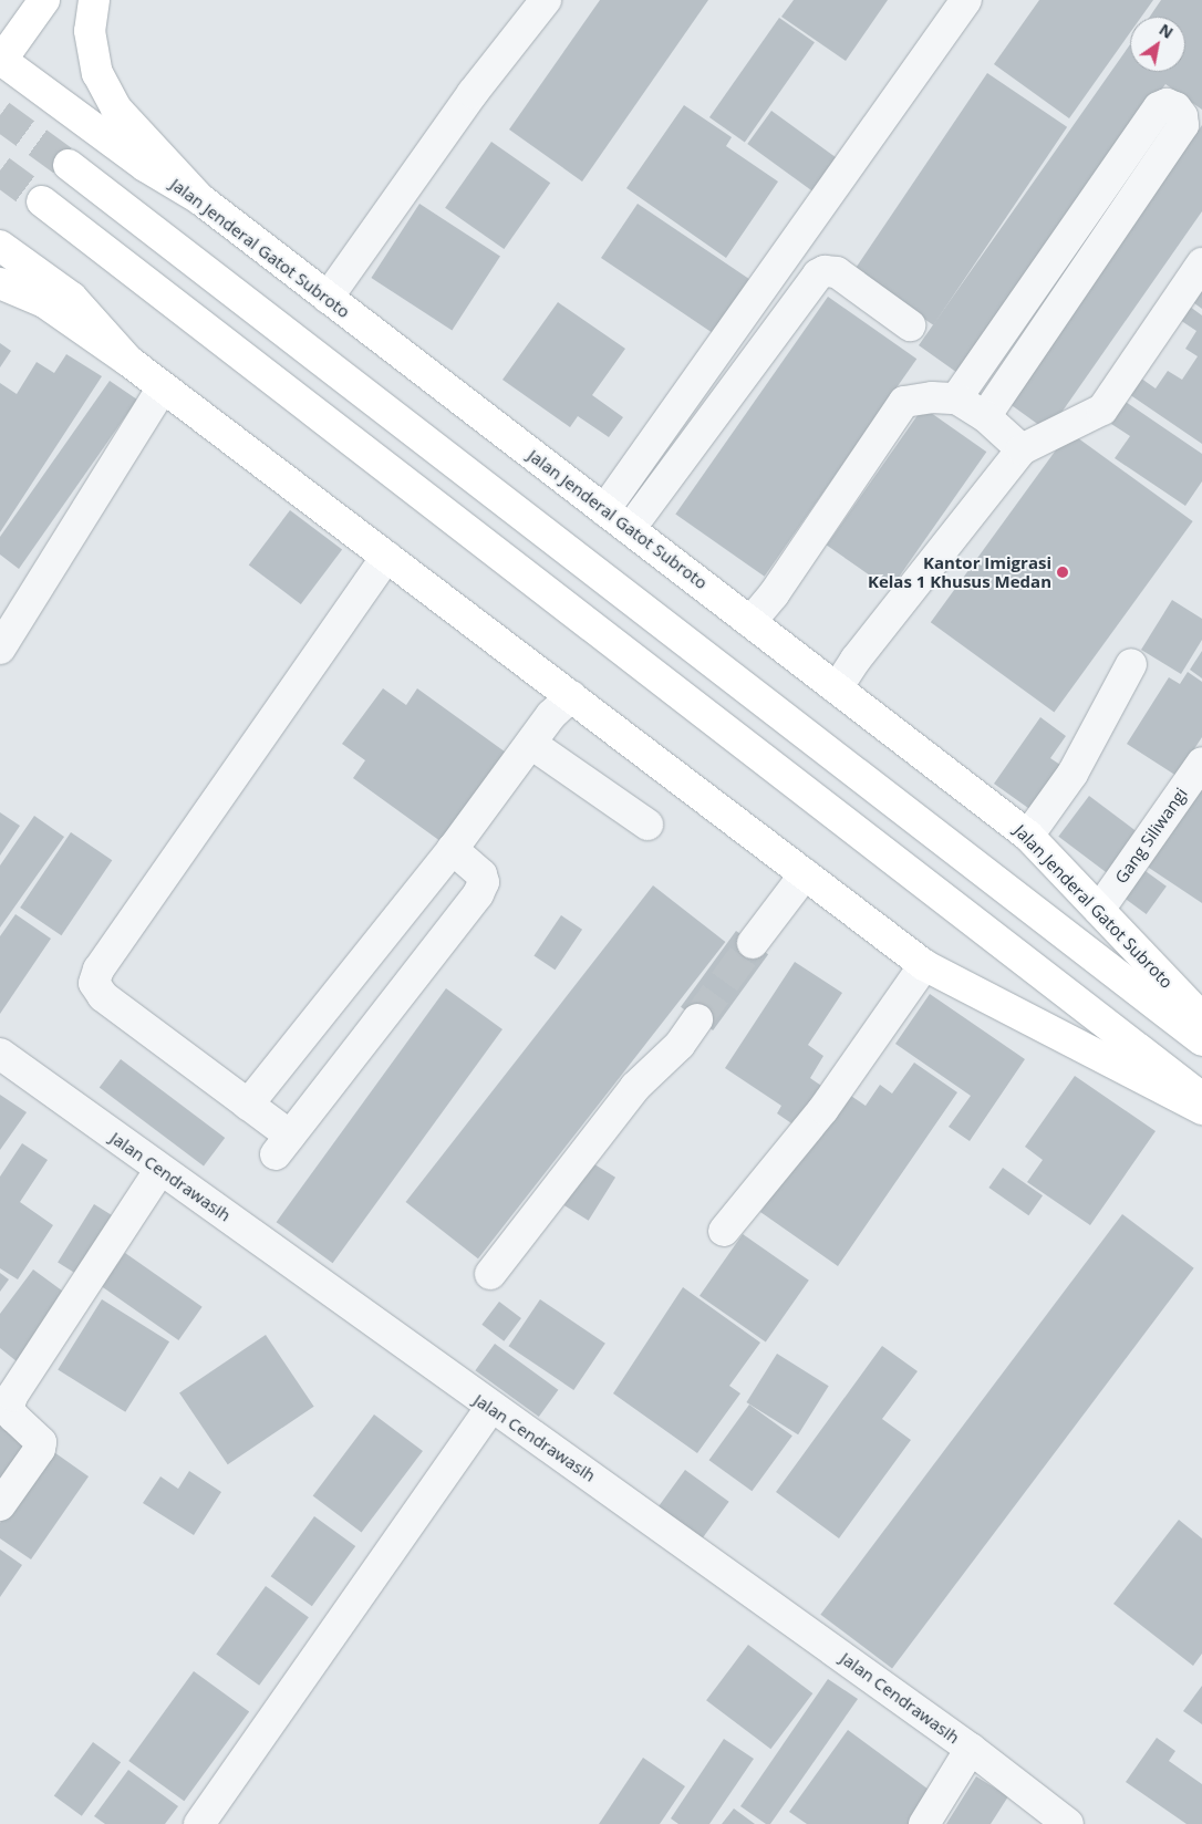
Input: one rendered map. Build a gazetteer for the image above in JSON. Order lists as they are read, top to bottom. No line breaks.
{"streets":{"main road":["Jalan Jenderal Gatot Subroto"],"street":["Gang Siliwangi","Jalan Cendrawasih"]},"crossings":[["Jalan Jenderal Gatot Subroto","Gang Siliwangi"]],"places":["Kantor Imigrasi Kelas 1 Khusus Medan"],"north":"top right"}
